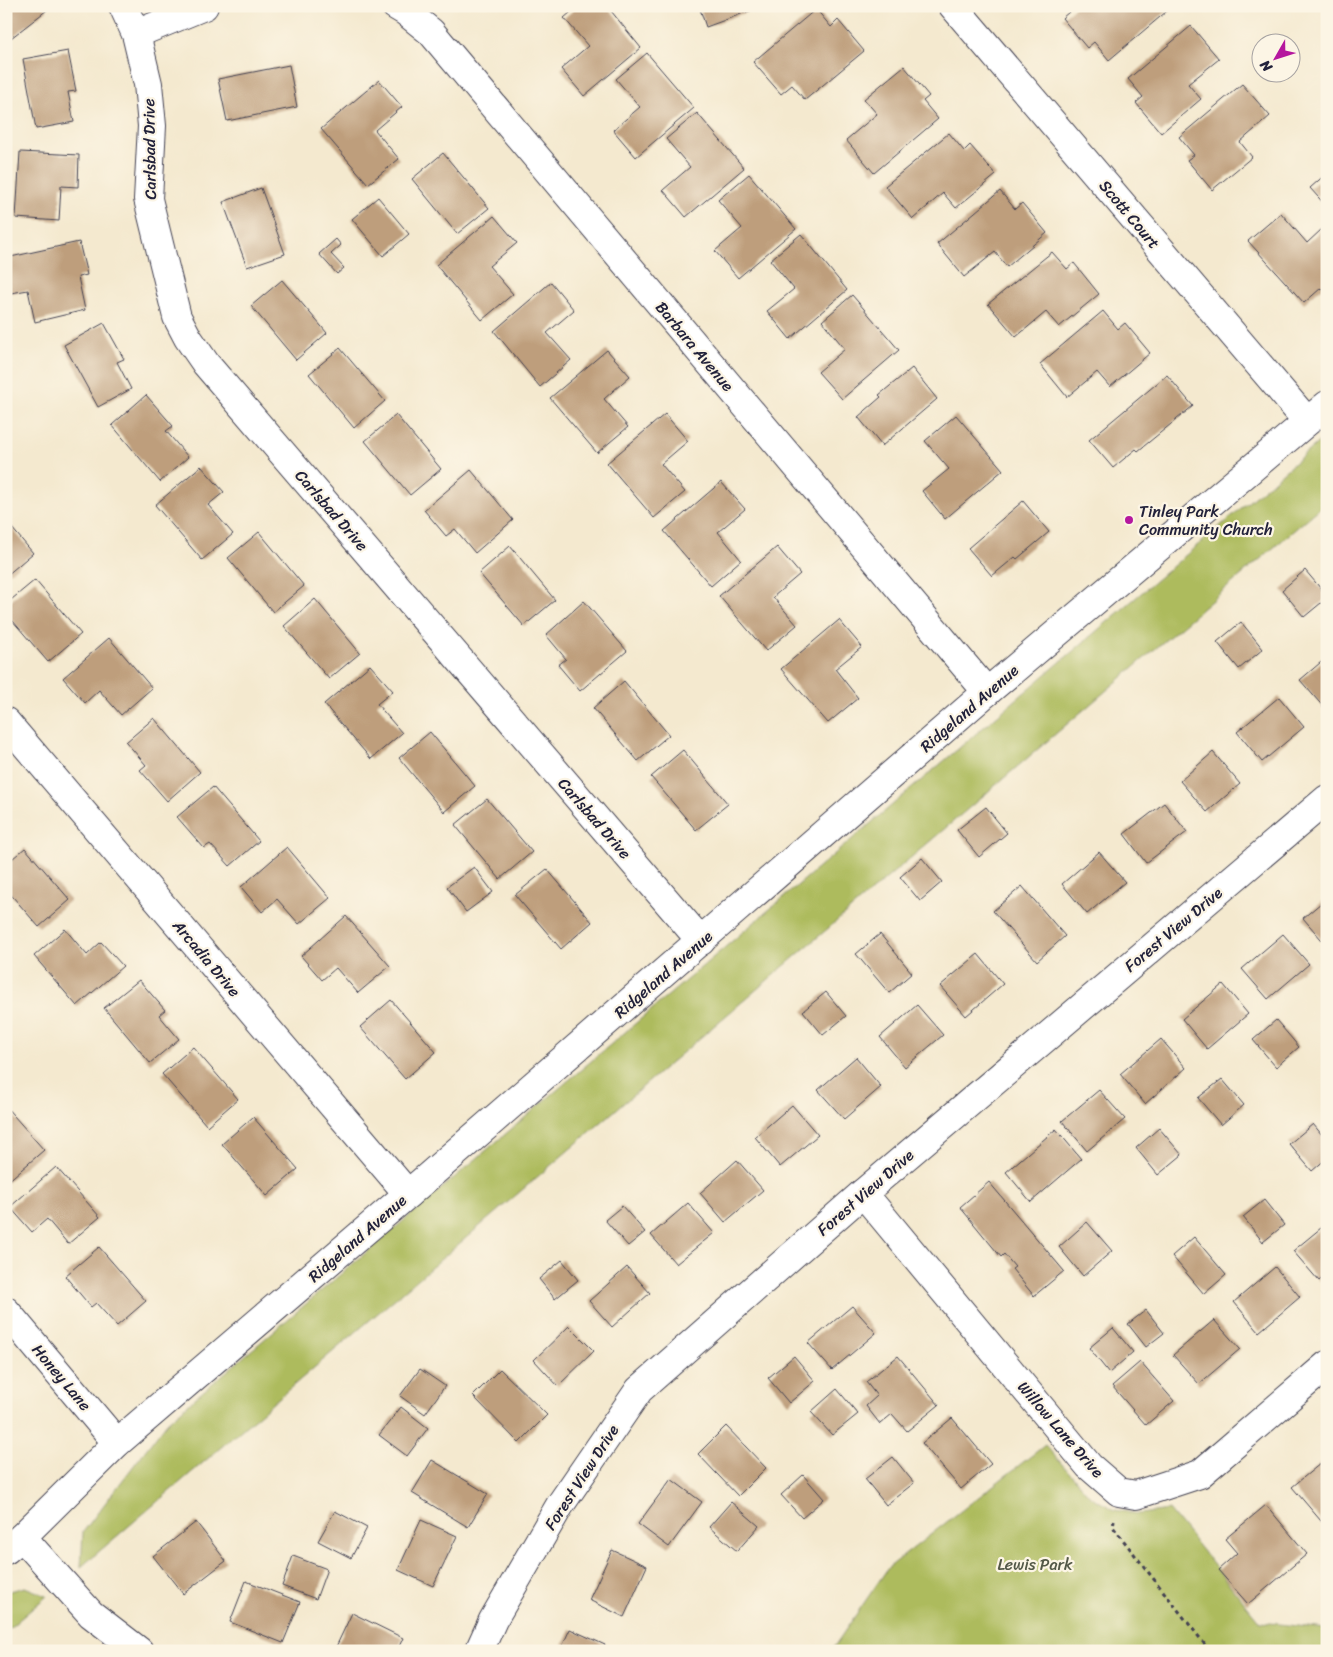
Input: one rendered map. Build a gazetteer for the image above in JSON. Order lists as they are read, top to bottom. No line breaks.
{"streets":{"street":["Carlsbad Drive","Scott Court","Barbara Avenue","Ridgeland Avenue","Forest View Drive","Arcadia Drive","Honey Lane","Willow Lane Drive"]},"crossings":[["Carlsbad Drive","Ridgeland Avenue"],["Scott Court","Ridgeland Avenue"],["Barbara Avenue","Ridgeland Avenue"],["Ridgeland Avenue","Arcadia Drive"],["Ridgeland Avenue","Honey Lane"],["Forest View Drive","Willow Lane Drive"]],"parks":["Lewis Park"],"places":["Tinley Park Community Church"],"north":"bottom left"}
